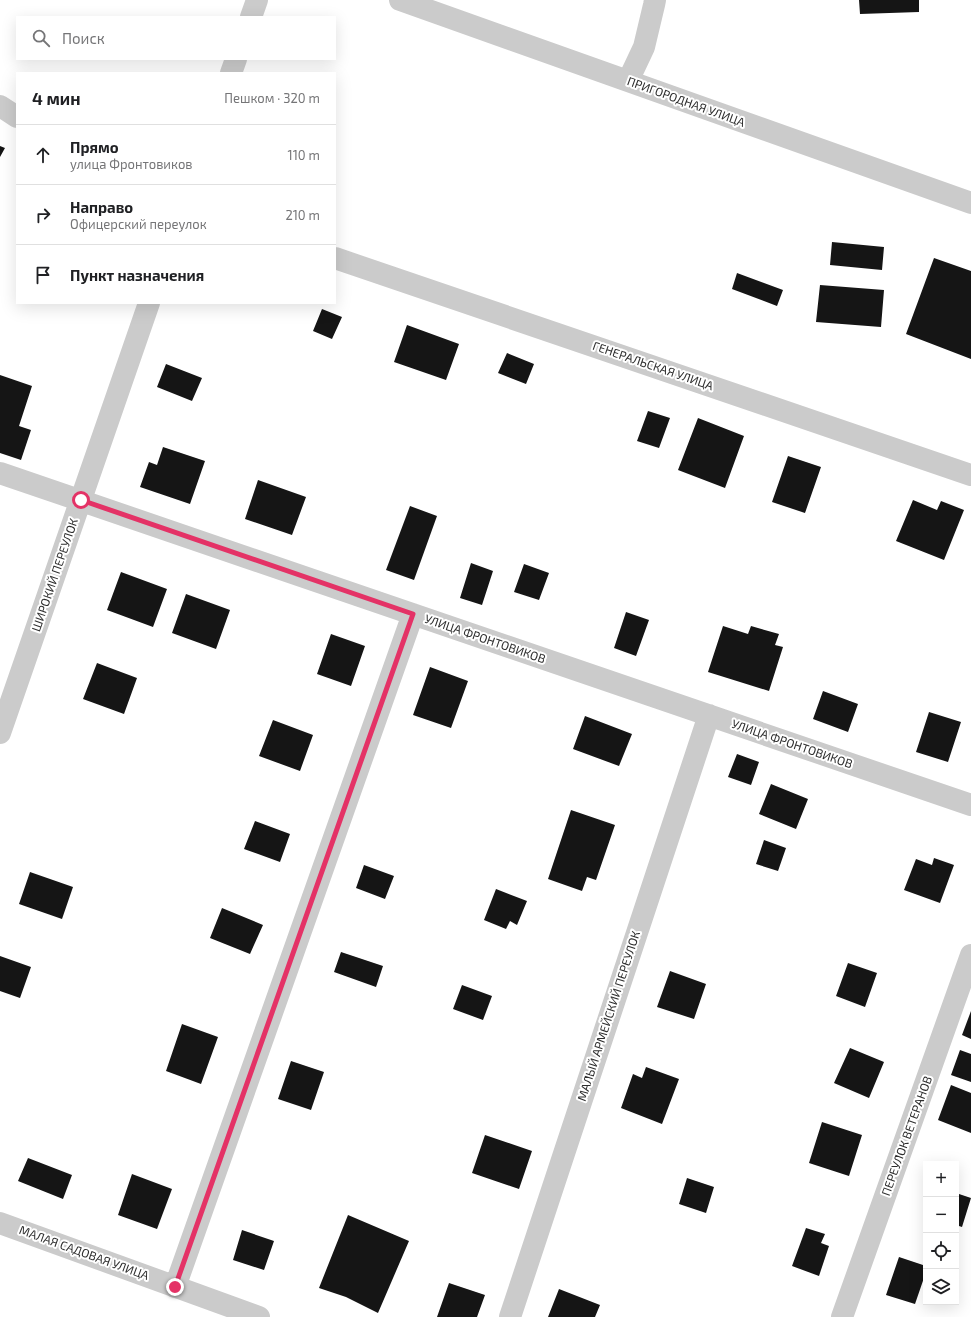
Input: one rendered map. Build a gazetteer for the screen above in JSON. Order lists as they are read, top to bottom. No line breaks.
{"streets":{"street":["ПРИГОРОДНАЯ УЛИЦА","ГЕНЕРАЛЬСКАЯ УЛИЦА","ШИРОКИЙ ПЕРЕУЛОК","УЛИЦА ФРОНТОВИКОВ","МАЛЫЙ АРМЕЙСКИЙ ПЕРЕУЛОК","ПЕРЕУЛОК ВЕТЕРАНОВ","МАЛАЯ САДОВАЯ УЛИЦА"]},"crossings":[["ШИРОКИЙ ПЕРЕУЛОК","УЛИЦА ФРОНТОВИКОВ"],["УЛИЦА ФРОНТОВИКОВ","МАЛЫЙ АРМЕЙСКИЙ ПЕРЕУЛОК"]],"page":{"search":"Поиск","heading":["4 мин","Пешком · 320 m"],"list":[["Прямо","улица Фронтовиков","110 m"],["Направо","Офицерский переулок","210 m"],"Пункт назначения"],"map_buttons":["+","−"]}}
